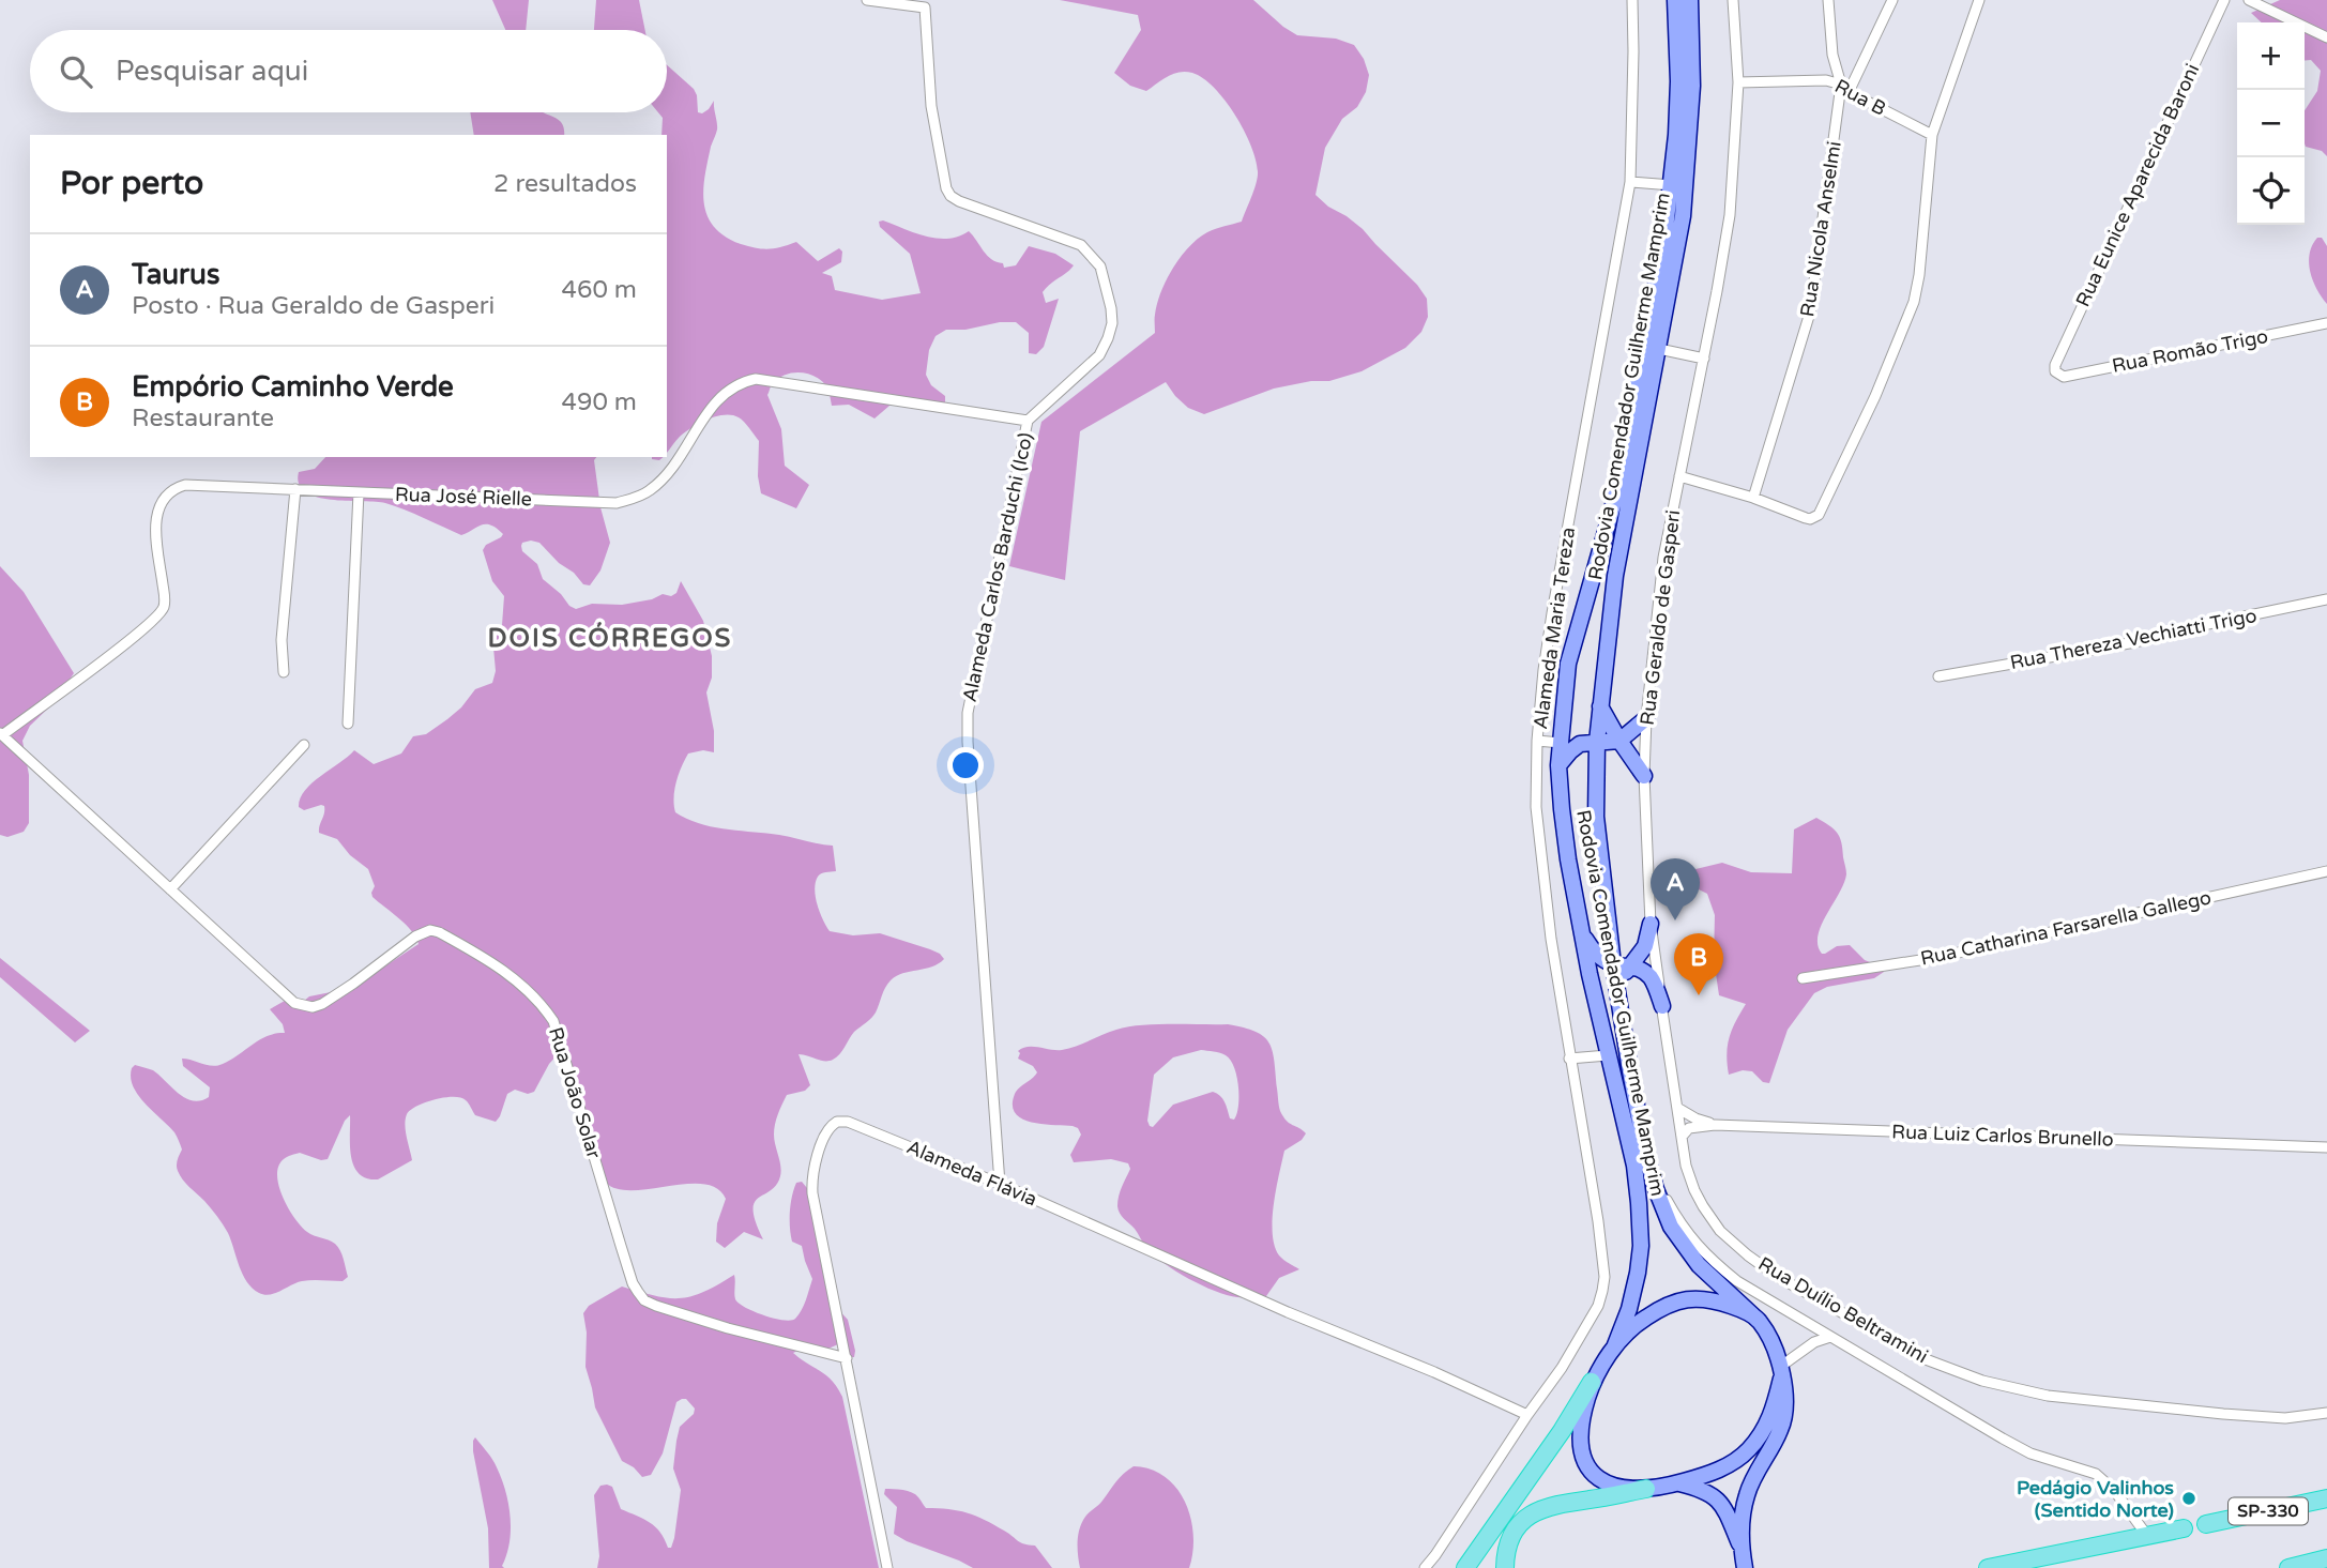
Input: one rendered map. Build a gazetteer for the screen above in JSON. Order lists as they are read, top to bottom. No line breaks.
{"streets":{"highway":["SP-330"],"main road":["Rodovia Comendador Guilherme Mamprim"],"street":["Rua B","Rua Eunice Aparecida Baroni","Rua Nicola Anselmi","Rua Romão Trigo","Rua José Rielle","Alameda Carlos Barduchi (Ico)","Rua Geraldo de Gasperi","Alameda Maria Tereza","Rua Thereza Vechiatti Trigo","Rua Catharina Farsarella Gallego","Rua João Solar","Rua Luiz Carlos Brunello","Alameda Flávia","Rua Duílio Beltramini"]},"crossings":[["Rua B","Rua Nicola Anselmi"],["Rua B","Rua Geraldo de Gasperi"],["Rua Eunice Aparecida Baroni","Rua Romão Trigo"],["Rua José Rielle","Alameda Carlos Barduchi (Ico)"],["Rua José Rielle","Rua João Solar"],["Alameda Carlos Barduchi (Ico)","Alameda Flávia"],["Rua Geraldo de Gasperi","Rua Duílio Beltramini"],["Alameda Maria Tereza","Alameda Flávia"],["Rua João Solar","Alameda Flávia"],["Rua Luiz Carlos Brunello","Rua Duílio Beltramini"]],"districts":["DOIS CÓRREGOS"],"places":["Pedágio Valinhos (Sentido Norte)"],"page":{"map_buttons":["+","−"],"search":"Pesquisar aqui","heading":["Por perto","2 resultados"],"list":[{"mark":"A","name":"Taurus","note":"Posto · Rua Geraldo de Gasperi","value":"460 m"},{"mark":"B","name":"Empório Caminho Verde","note":"Restaurante","value":"490 m"}],"pins":["A","B"]}}
